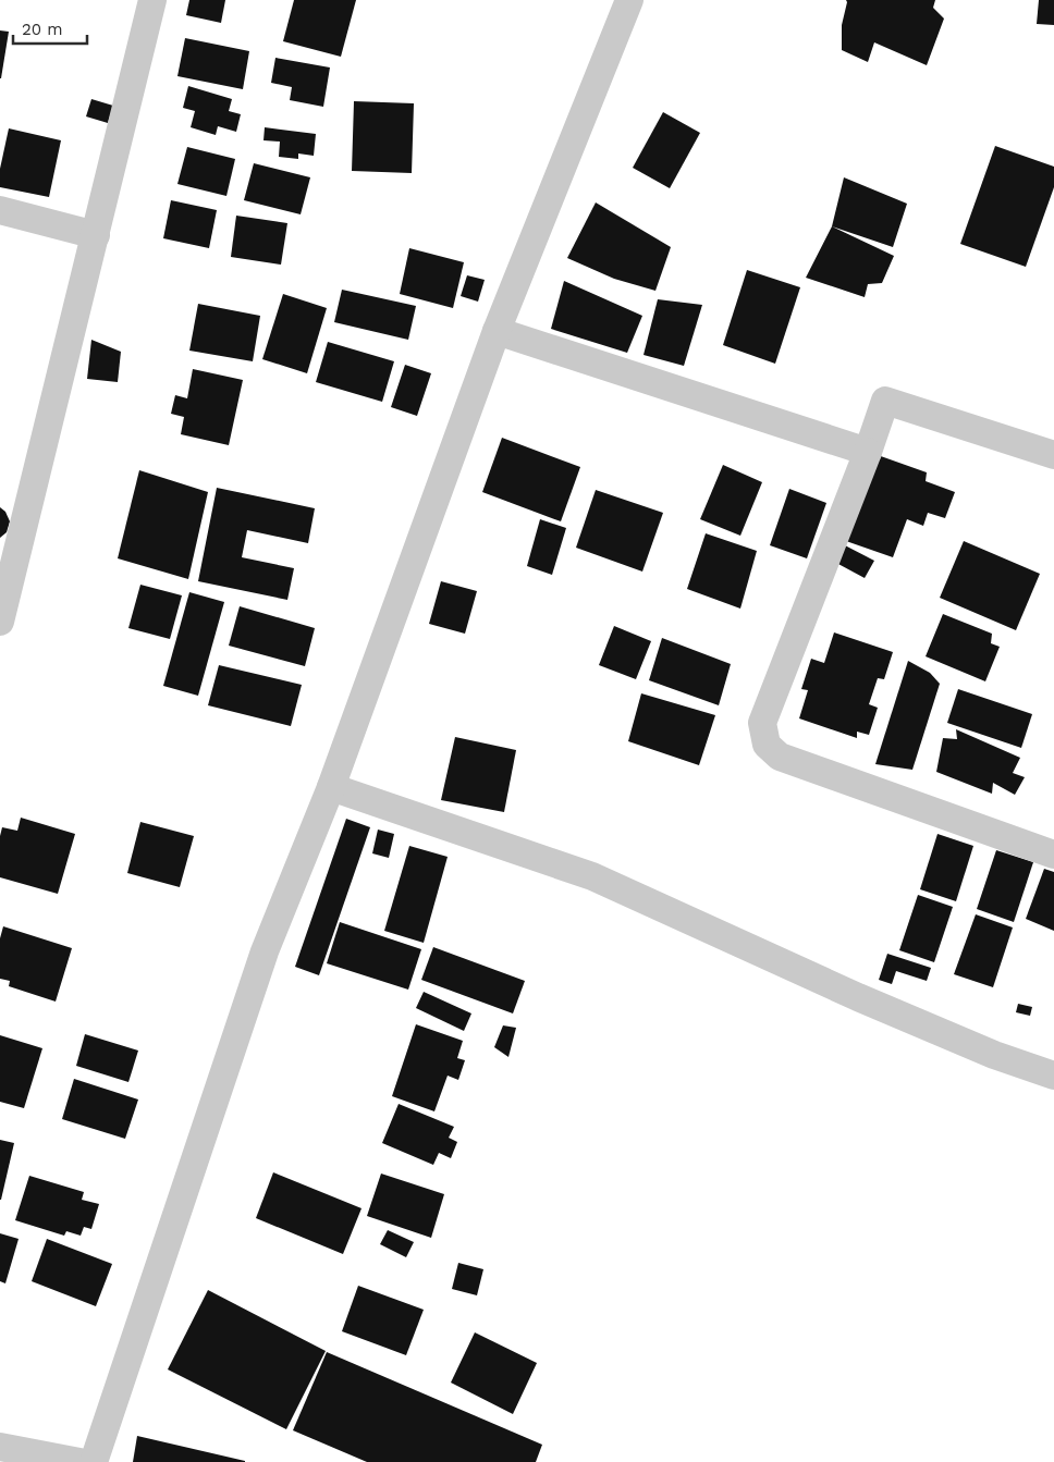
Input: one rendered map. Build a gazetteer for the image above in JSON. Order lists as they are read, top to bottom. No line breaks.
{"scale_bar":"20 m"}
